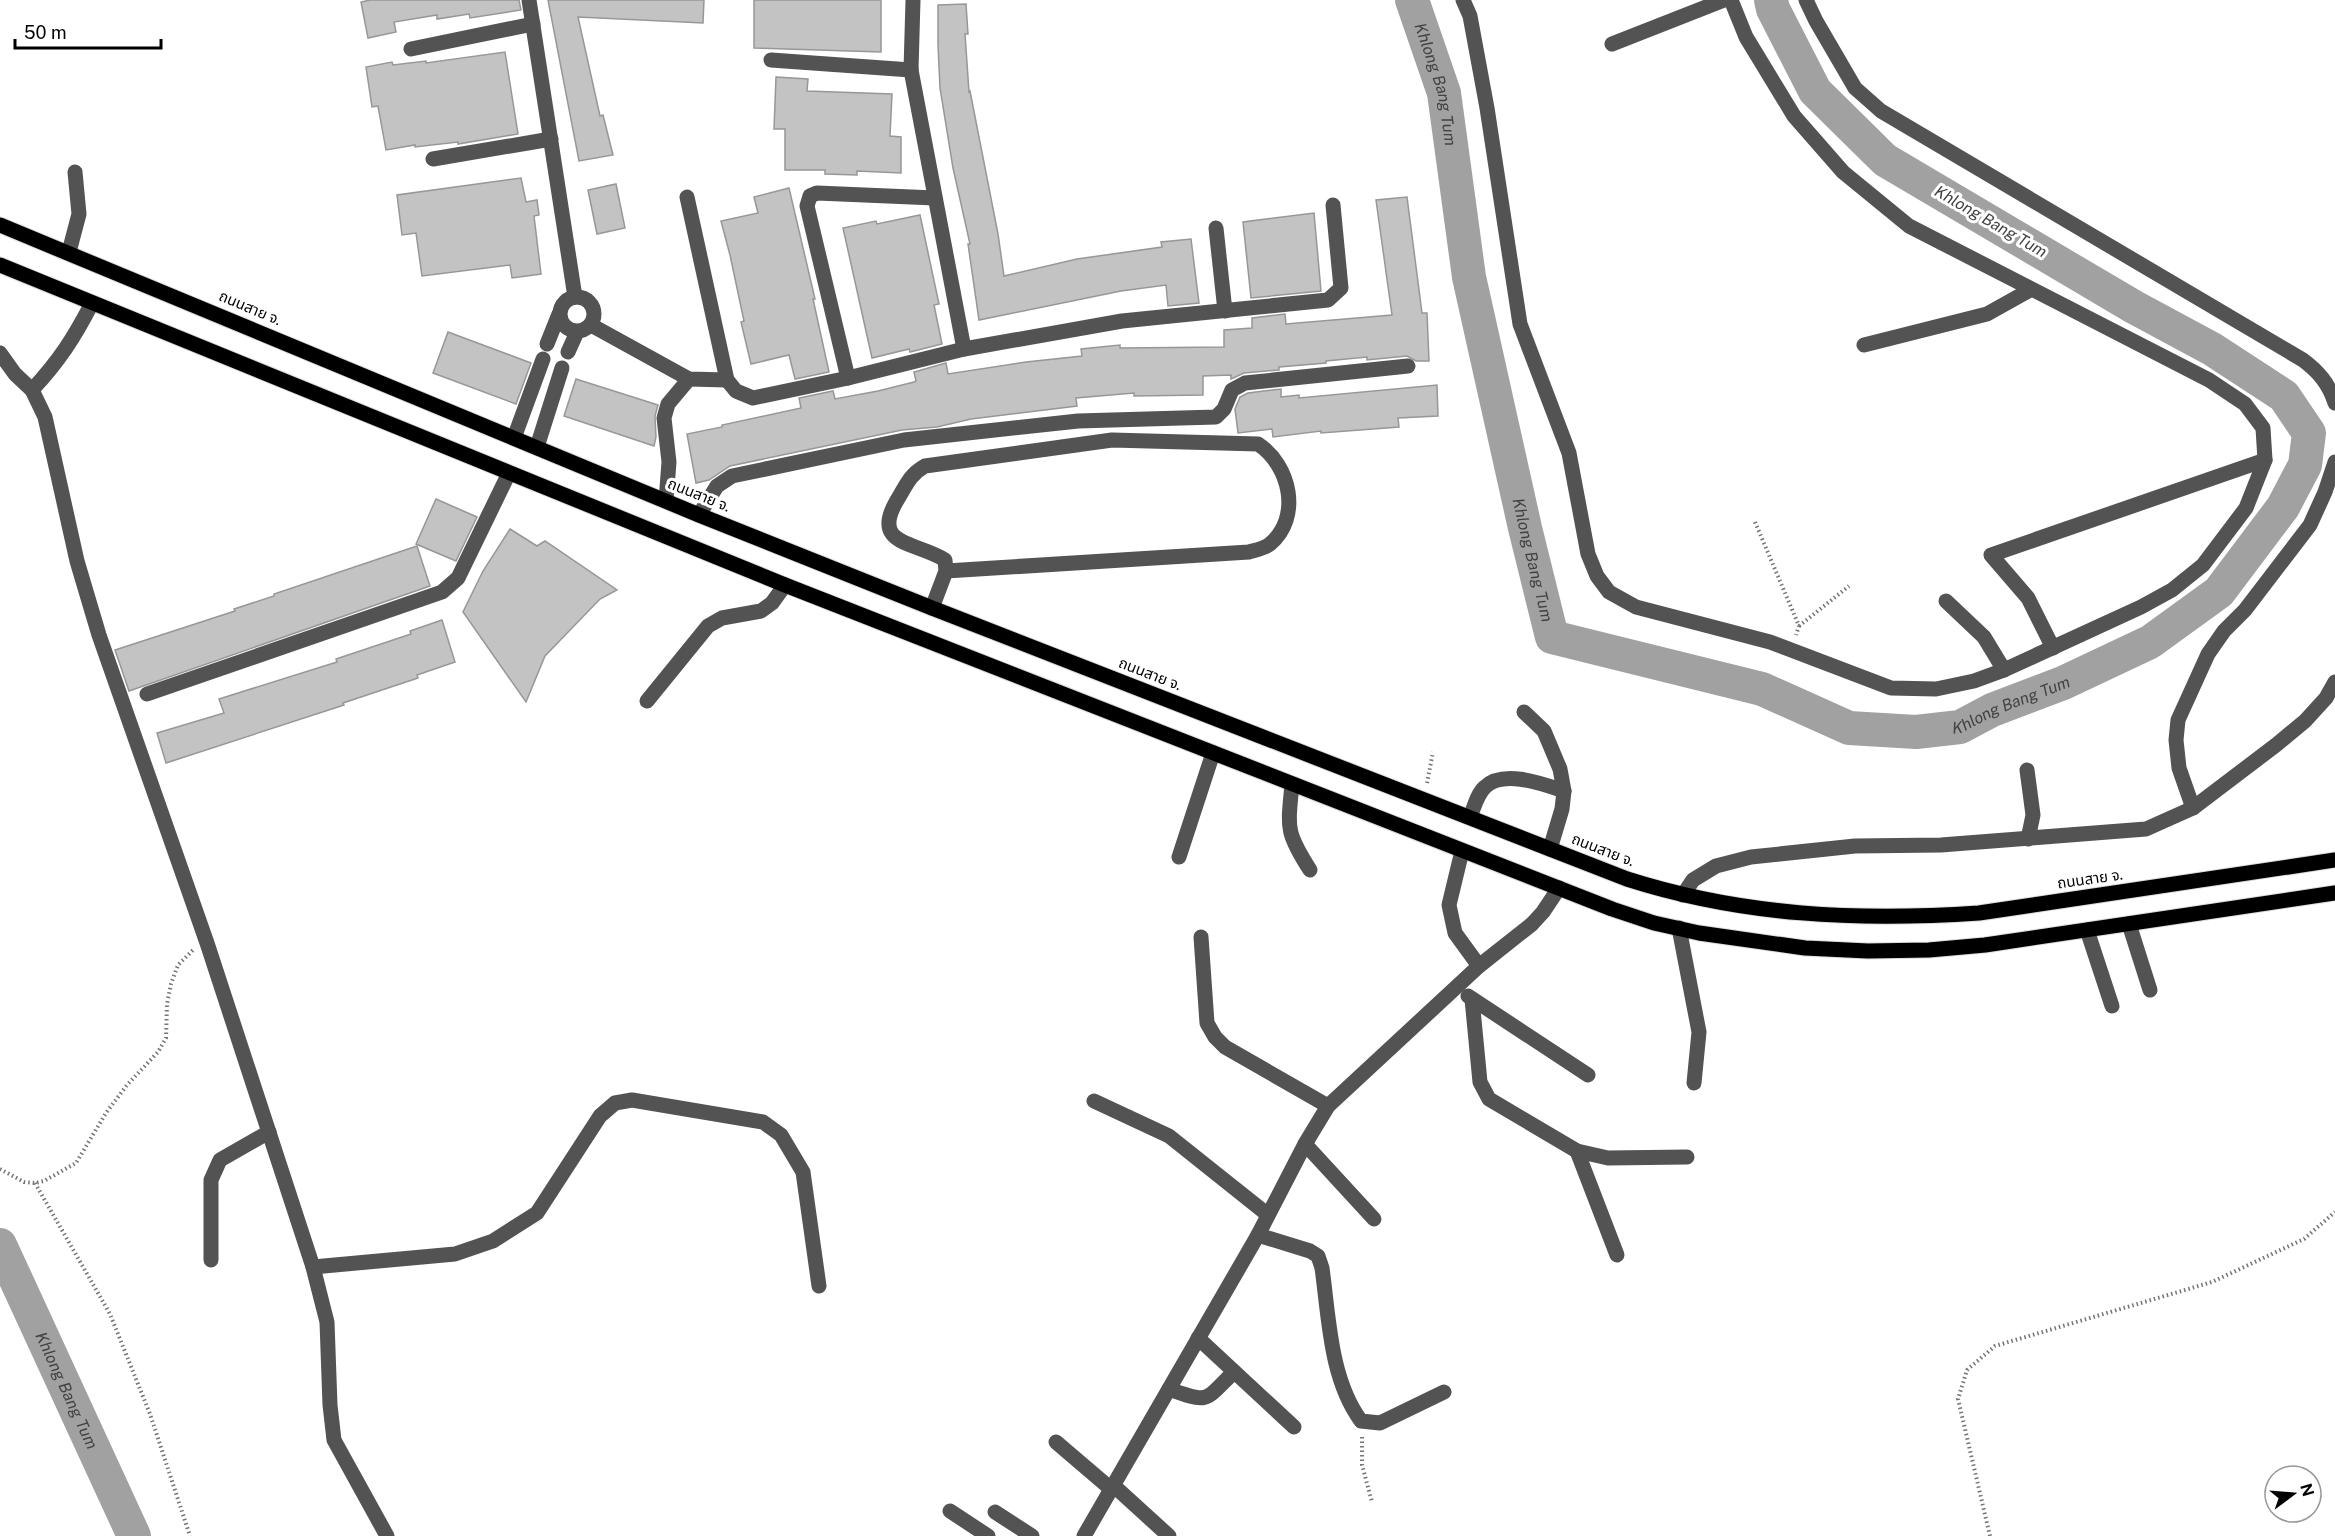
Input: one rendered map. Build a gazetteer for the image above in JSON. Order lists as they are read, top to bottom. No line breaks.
{"streets":{"main road":["ถนนสาย จ."]},"water":["Khlong Bang Tum"],"scale_bar":"50 m","north":"right"}
